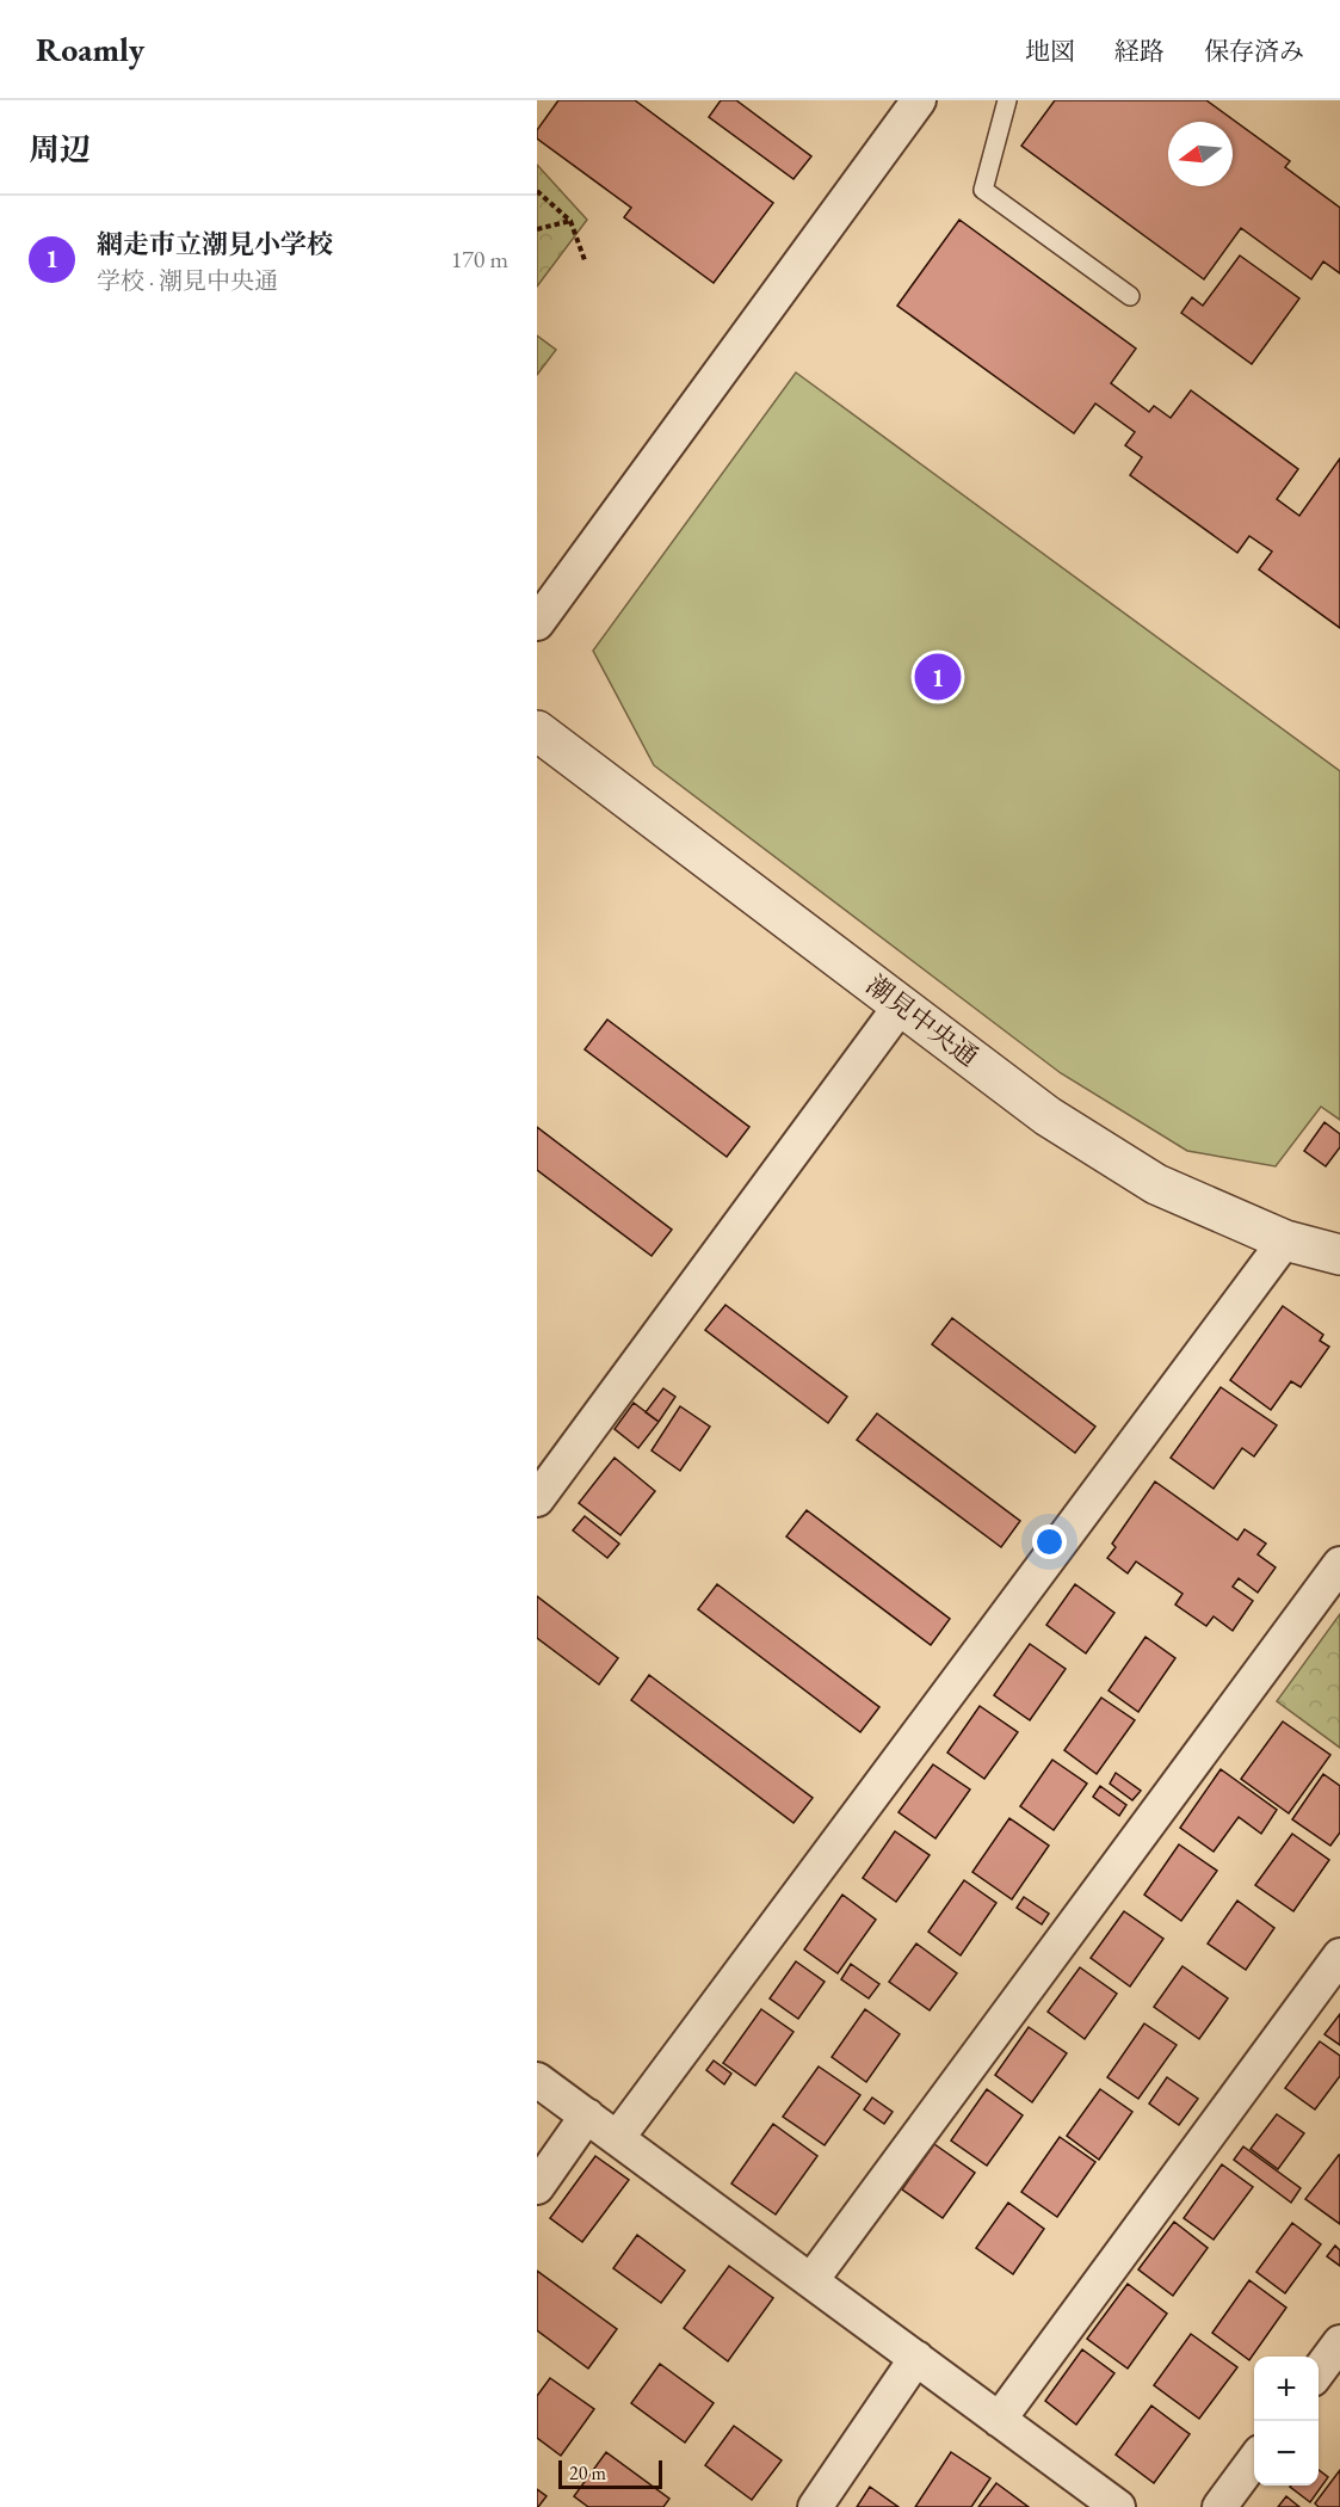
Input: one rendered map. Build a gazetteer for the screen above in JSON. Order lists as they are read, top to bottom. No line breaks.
{"streets":{"street":["潮見中央通"]},"scale_bar":"20 m","north":"left","page":{"header":"Roamly","nav":["地図","経路","保存済み"],"heading":"周辺","list":[{"mark":"1","name":"網走市立潮見小学校","note":"学校 · 潮見中央通","value":"170 m"}],"pins":"1","map_buttons":["+","−"],"scale":"20 m"}}
